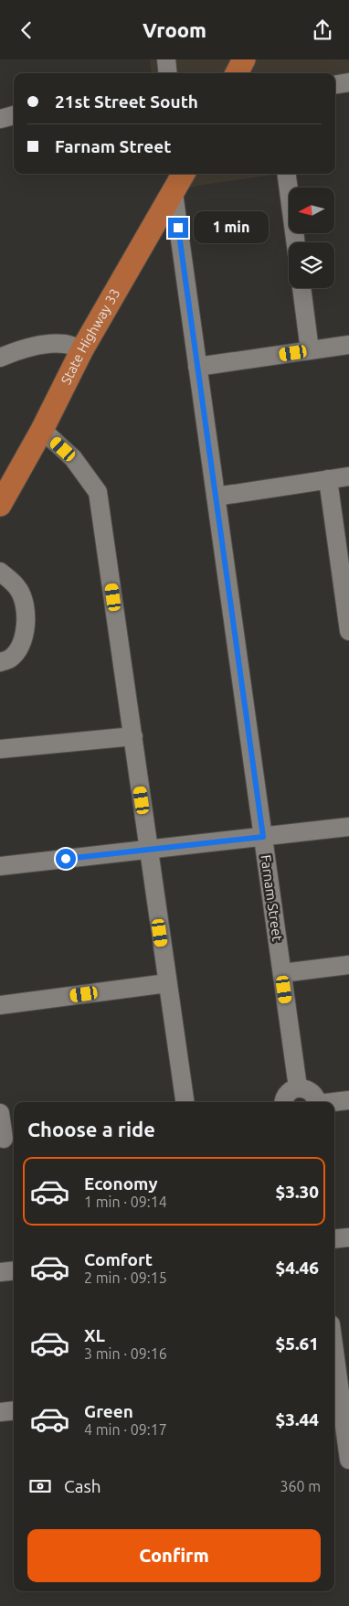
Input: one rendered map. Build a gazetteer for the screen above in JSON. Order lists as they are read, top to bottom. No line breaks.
{"streets":{"main road":["State Highway 33"],"street":["Farnam Street"]},"crossings":[["State Highway 33","Farnam Street"]],"north":"left","page":{"header":"Vroom","banner":["21st Street South","Farnam Street"],"bubble":"1 min","heading":"Choose a ride","list":[{"name":"Economy","note":"1 min · 09:14","value":"$3.30"},{"name":"Comfort","note":"2 min · 09:15","value":"$4.46"},{"name":"XL","note":"3 min · 09:16","value":"$5.61"},{"name":"Green","note":"4 min · 09:17","value":"$3.44"}],"pay":["Cash","360 m"],"buttons":"Confirm"}}
